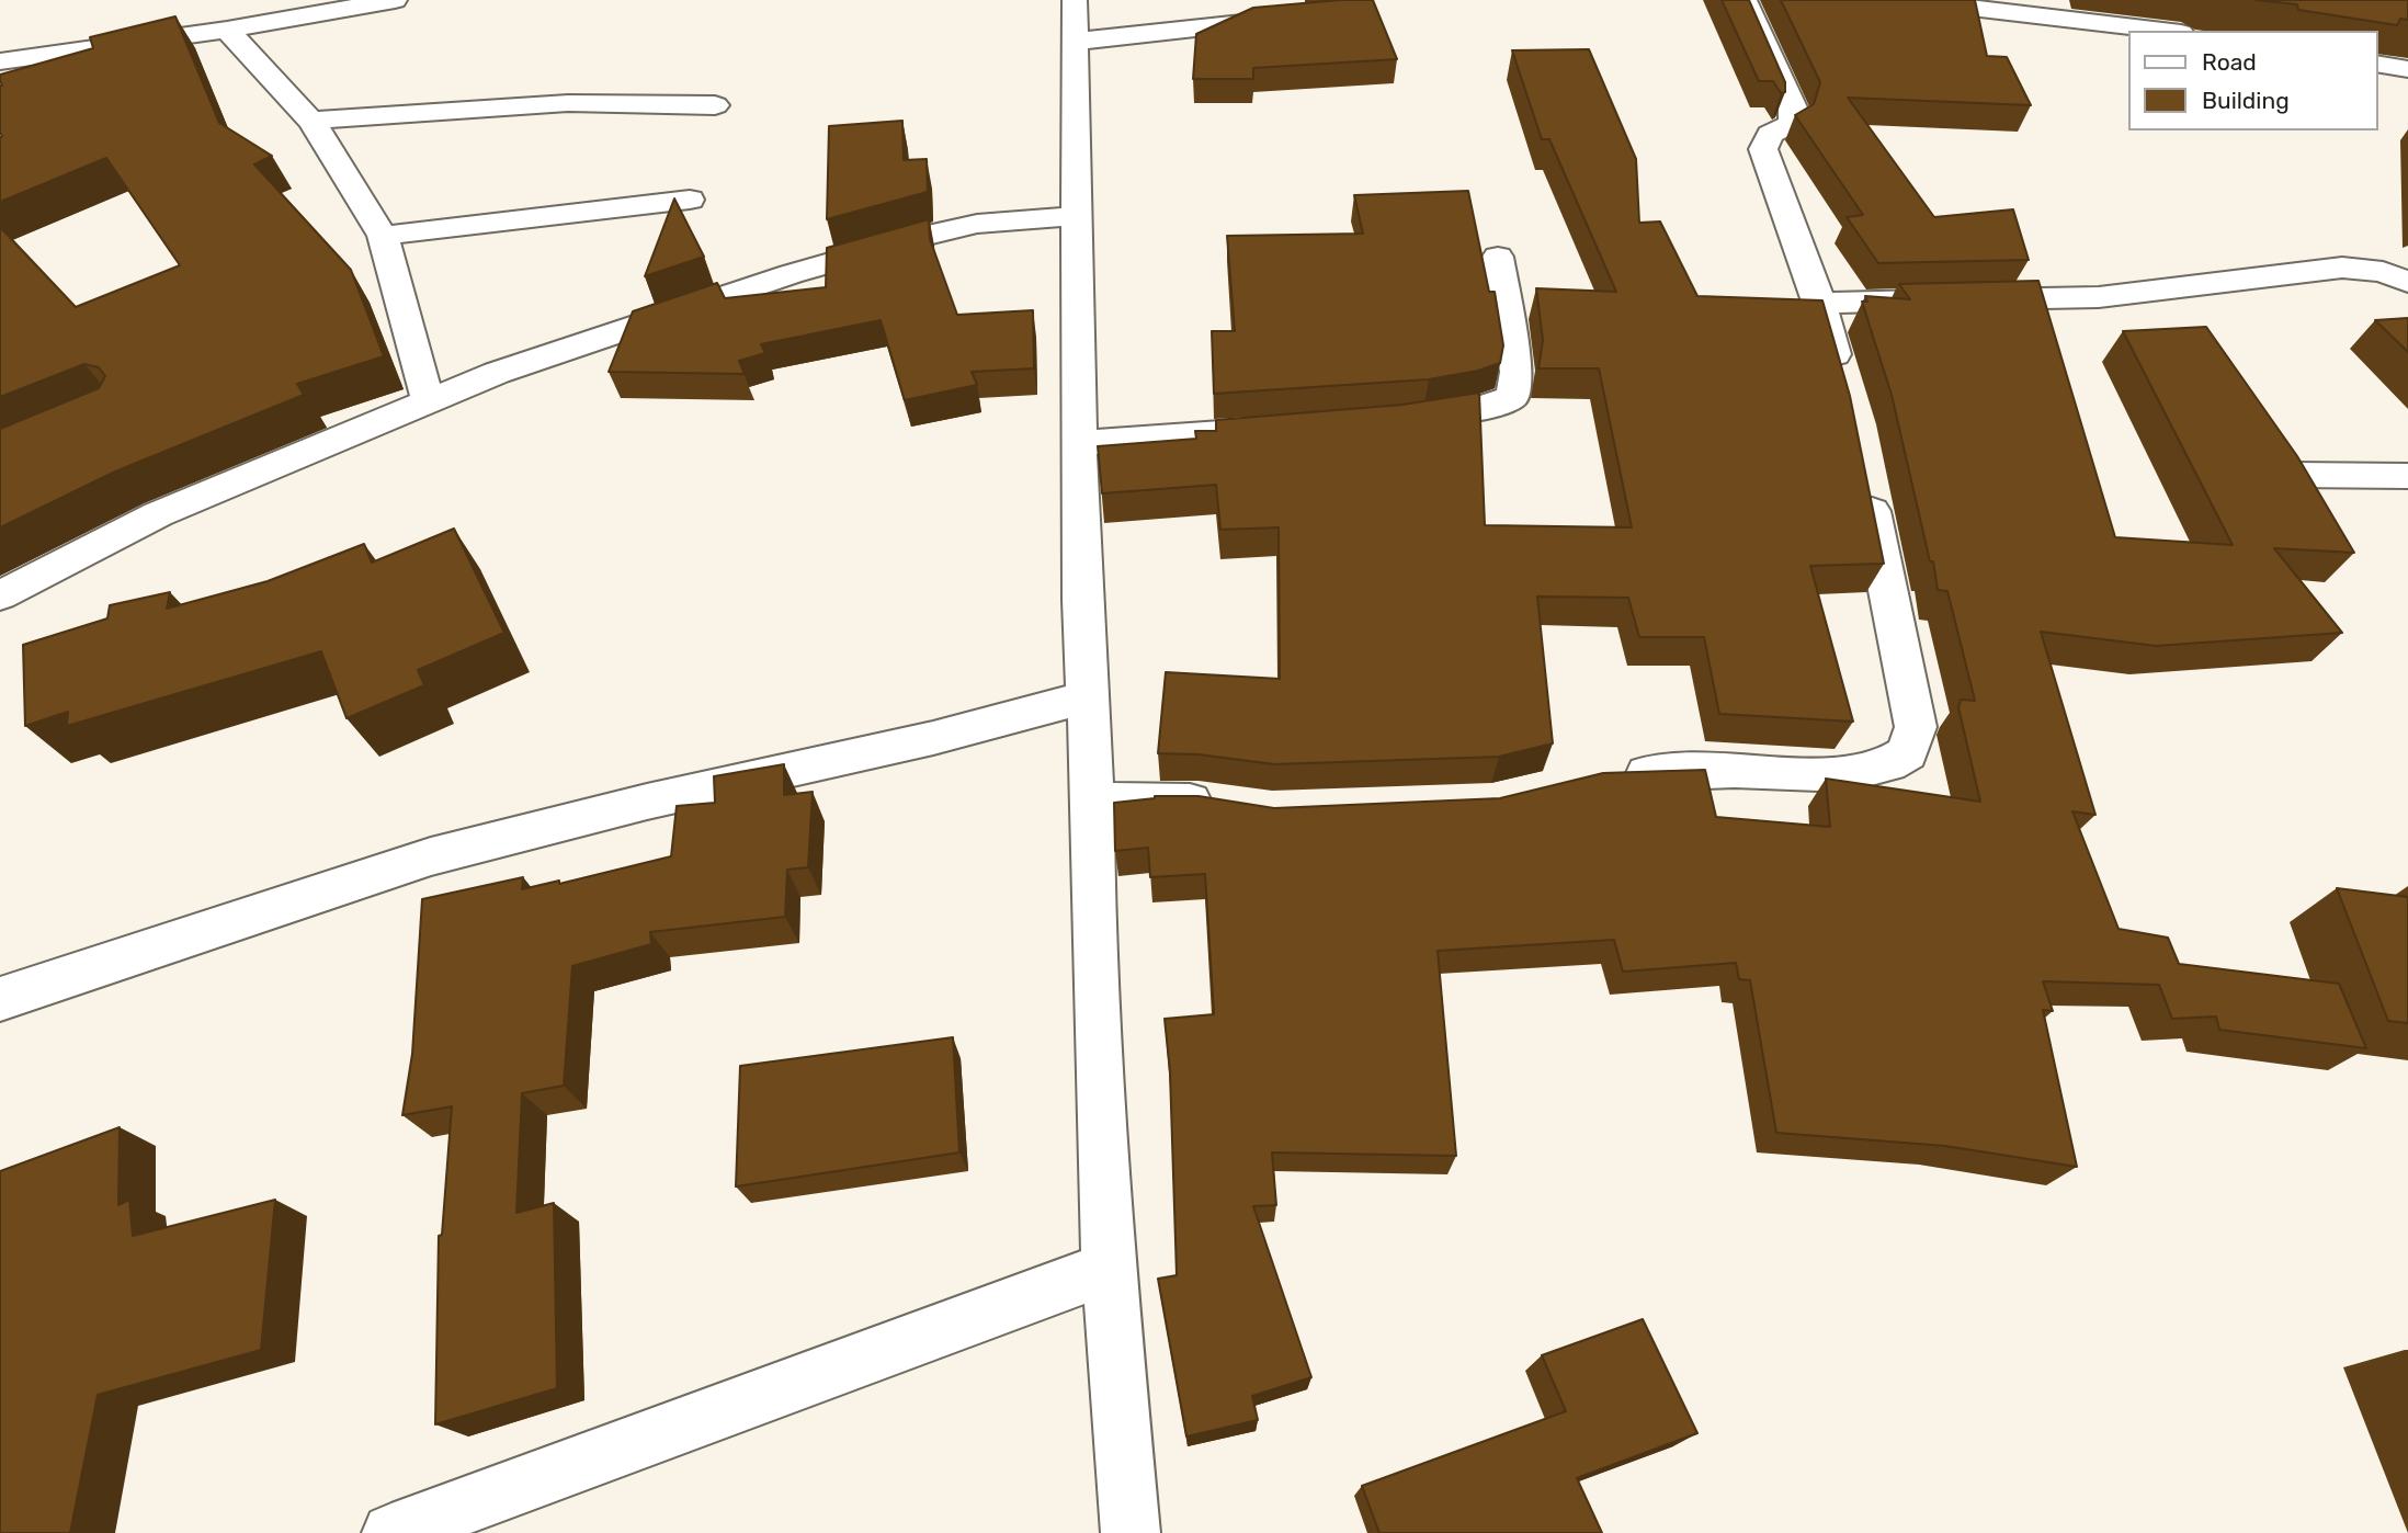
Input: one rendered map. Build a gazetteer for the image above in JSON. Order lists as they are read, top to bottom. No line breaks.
{"legend":["Road","Building"]}
